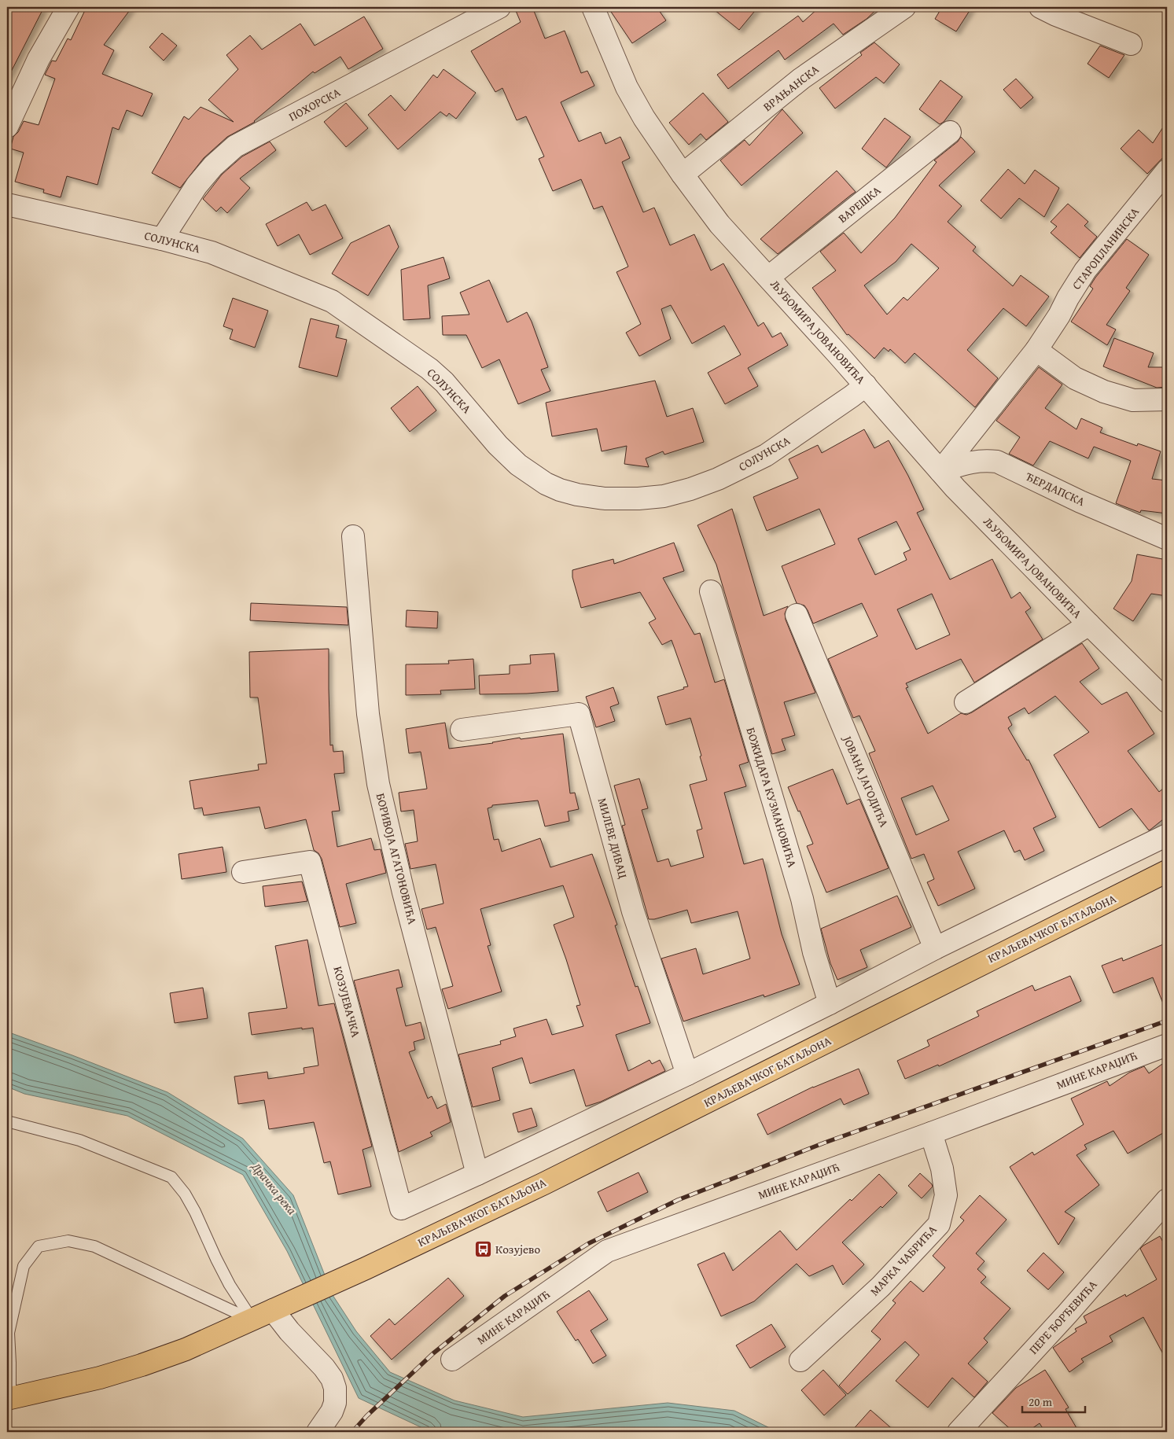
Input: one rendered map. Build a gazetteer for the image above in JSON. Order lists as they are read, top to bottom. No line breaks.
{"streets":{"main road":["КРАЉЕВАЧКОГ БАТАЉОНА"],"street":["ВРАЊАНСКА","ПОХОРСКА","ВАРЕШКА","СОЛУНСКА","СТАРОПЛАНИНСКА","ЉУБОМИРА ЈОВАНОВИЋА","ЂЕРДАПСКА","ЈОВАНА ЈАГОДИЋА","БОЖИДАРА КУЗМАНОВИЋА","МИЛЕВЕ ДИВАЦ","БОРИВОЈА АГАТОНОВИЋА","КОЗУЈЕВАЧКА","МИНЕ КАРАЏИЋ","МАРКА ЧАБРИЋА","ПЕРЕ ЂОРЂЕВИЋА"]},"crossings":[["ВРАЊАНСКА","ЉУБОМИРА ЈОВАНОВИЋА"],["ПОХОРСКА","СОЛУНСКА"],["ВАРЕШКА","ЉУБОМИРА ЈОВАНОВИЋА"],["СОЛУНСКА","ЉУБОМИРА ЈОВАНОВИЋА"],["СТАРОПЛАНИНСКА","ЉУБОМИРА ЈОВАНОВИЋА"],["СТАРОПЛАНИНСКА","ЂЕРДАПСКА"],["ЉУБОМИРА ЈОВАНОВИЋА","ЂЕРДАПСКА"],["БОРИВОЈА АГАТОНОВИЋА","КОЗУЈЕВАЧКА"],["МИНЕ КАРАЏИЋ","МАРКА ЧАБРИЋА"]],"water":["Драчка река"],"places":{"bus stop":["Козујево"]},"scale_bar":"20 m"}
